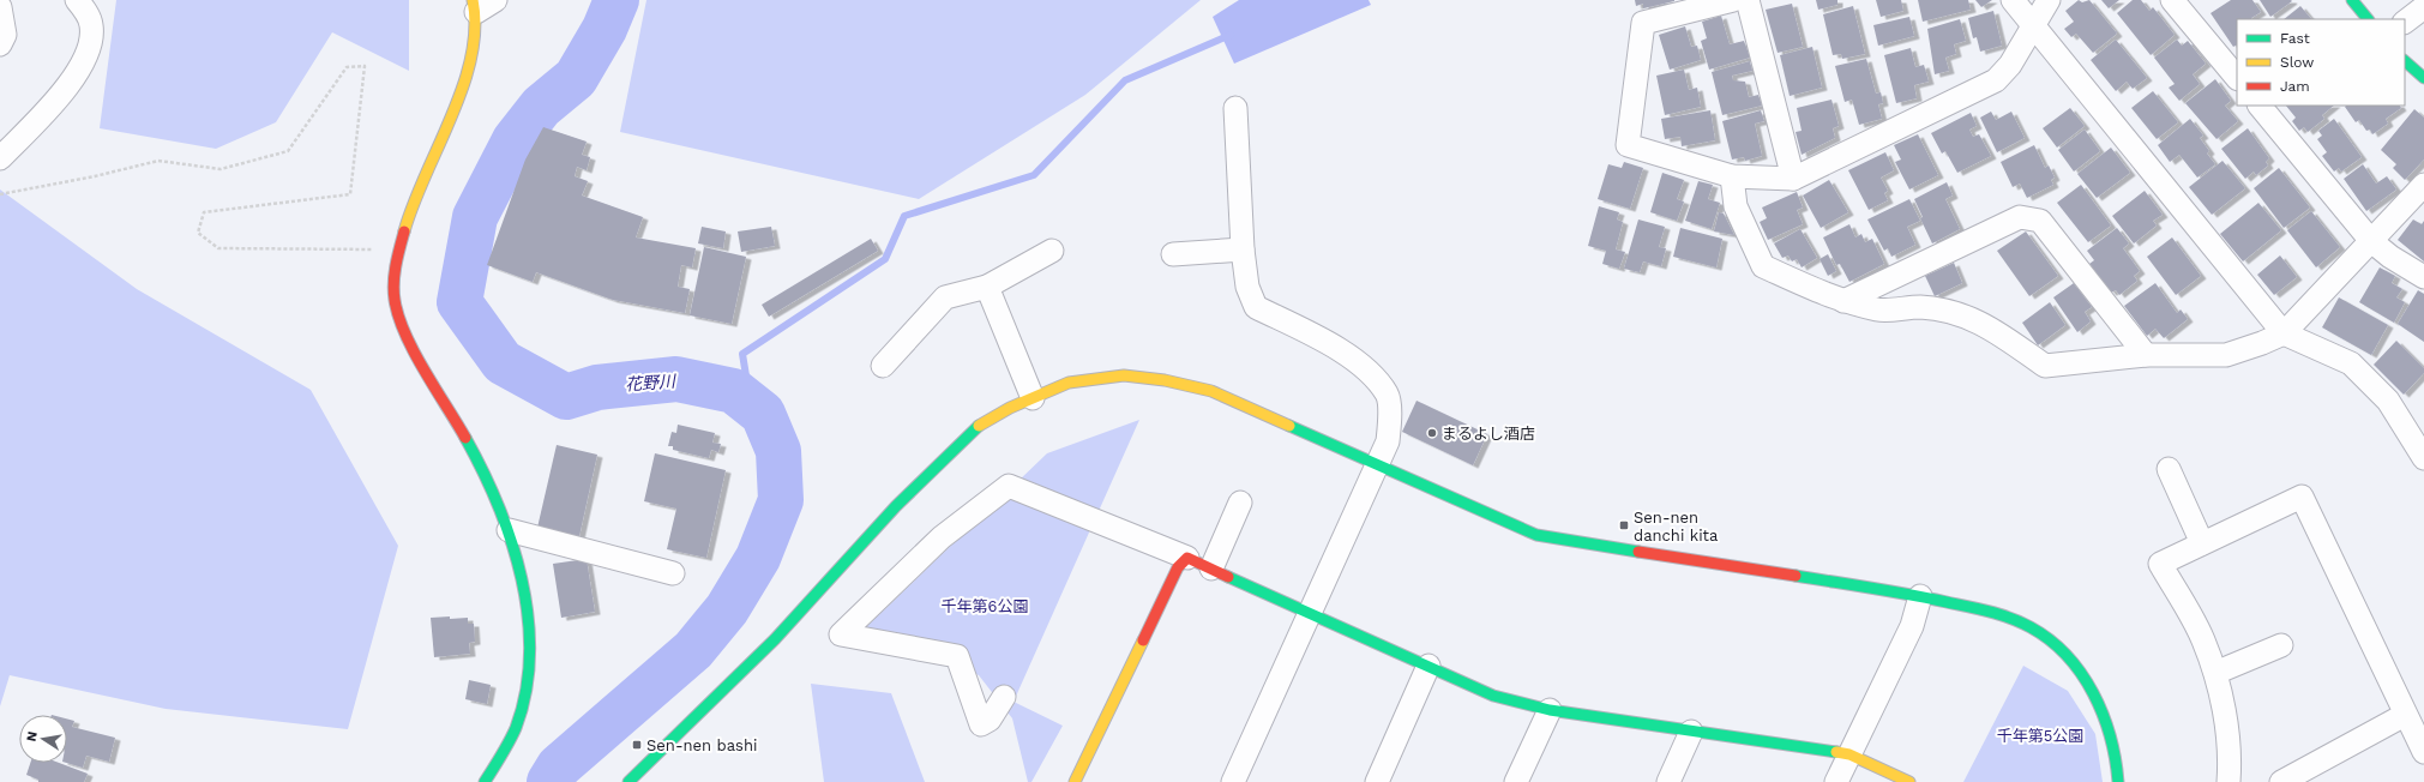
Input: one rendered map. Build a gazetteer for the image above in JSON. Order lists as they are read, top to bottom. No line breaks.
{"water":["花野川"],"parks":["千年第6公園","千年第5公園"],"places":{"other":["まるよし酒店"],"transit":["Sen-nen danchi kita","Sen-nen bashi"]},"legend":["Fast","Slow","Jam"],"north":"left"}
